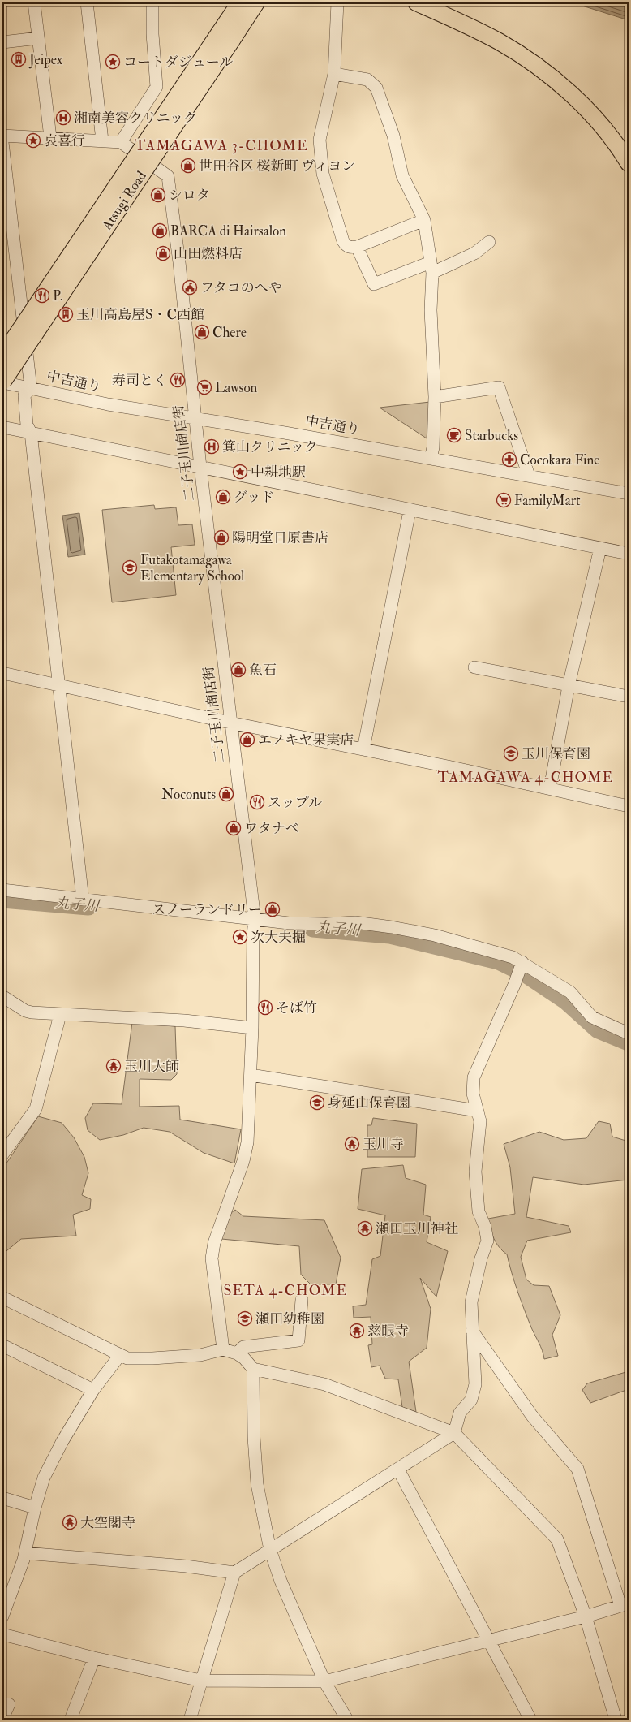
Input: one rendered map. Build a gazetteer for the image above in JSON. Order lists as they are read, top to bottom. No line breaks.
{"streets":{"highway":["Atsugi Road"],"street":["中吉通り","二子玉川商店街"]},"crossings":[["Atsugi Road","中吉通り"],["中吉通り","二子玉川商店街"]],"districts":["TAMAGAWA 3-CHOME","TAMAGAWA 4-CHOME","SETA 4-CHOME"],"water":["丸子川"],"places":{"building":["Jeipex","玉川高島屋S・C西館"],"place":["コートダジュール","哀喜行","中耕地駅","次大夫掘"],"hospital":["湘南美容クリニック","箕山クリニック"],"shop":["世田谷区 桜新町 ヴィヨン","シロタ","BARCA di Hairsalon","山田燃料店","Chere","グッド","陽明堂日原書店","魚石","エノキヤ果実店","Noconuts","ワタナベ","スノーランドリー"],"public building":["フタコのへや"],"restaurant":["P.","寿司とく","スップル","そば竹"],"supermarket":["Lawson","FamilyMart"],"cafe":["Starbucks"],"pharmacy":["Cocokara Fine"],"school or university":["Futakotamagawa Elementary School","玉川保育園","身延山保育園","瀬田幼稚園"],"temple":["玉川大師","玉川寺","瀬田玉川神社","慈眼寺","大空閣寺"]}}
